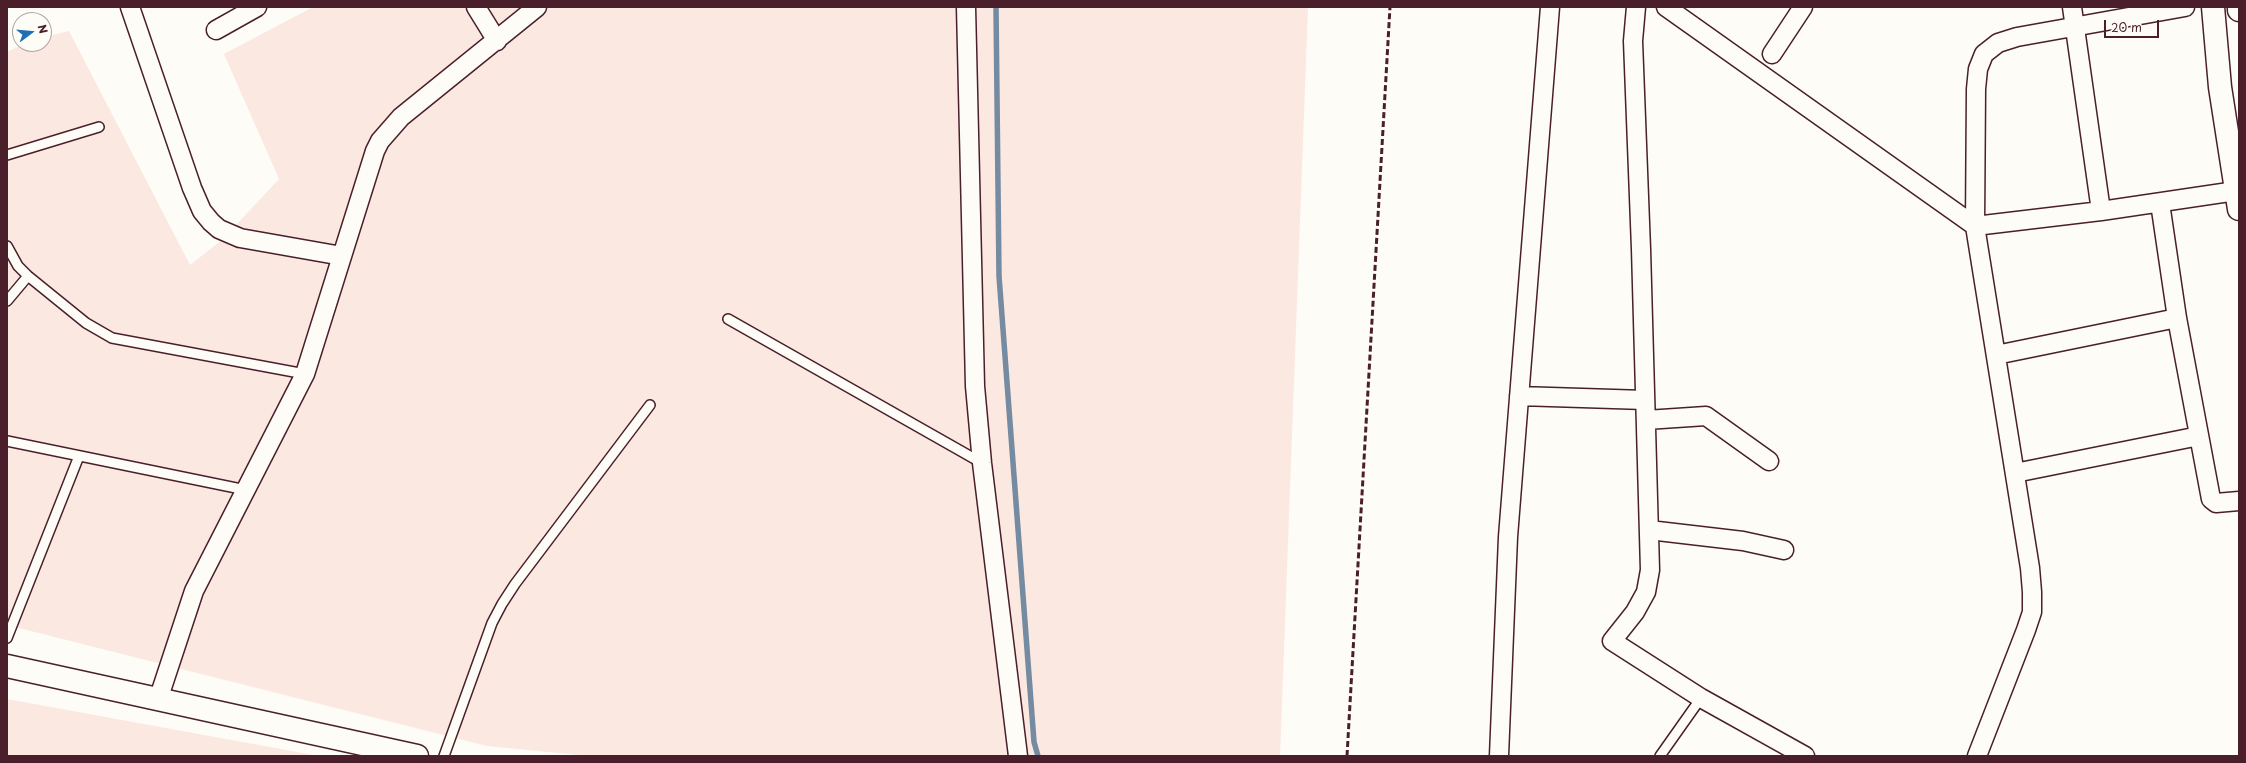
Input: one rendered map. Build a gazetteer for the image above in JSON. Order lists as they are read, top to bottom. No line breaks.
{"scale_bar":"20 m","north":"right"}
